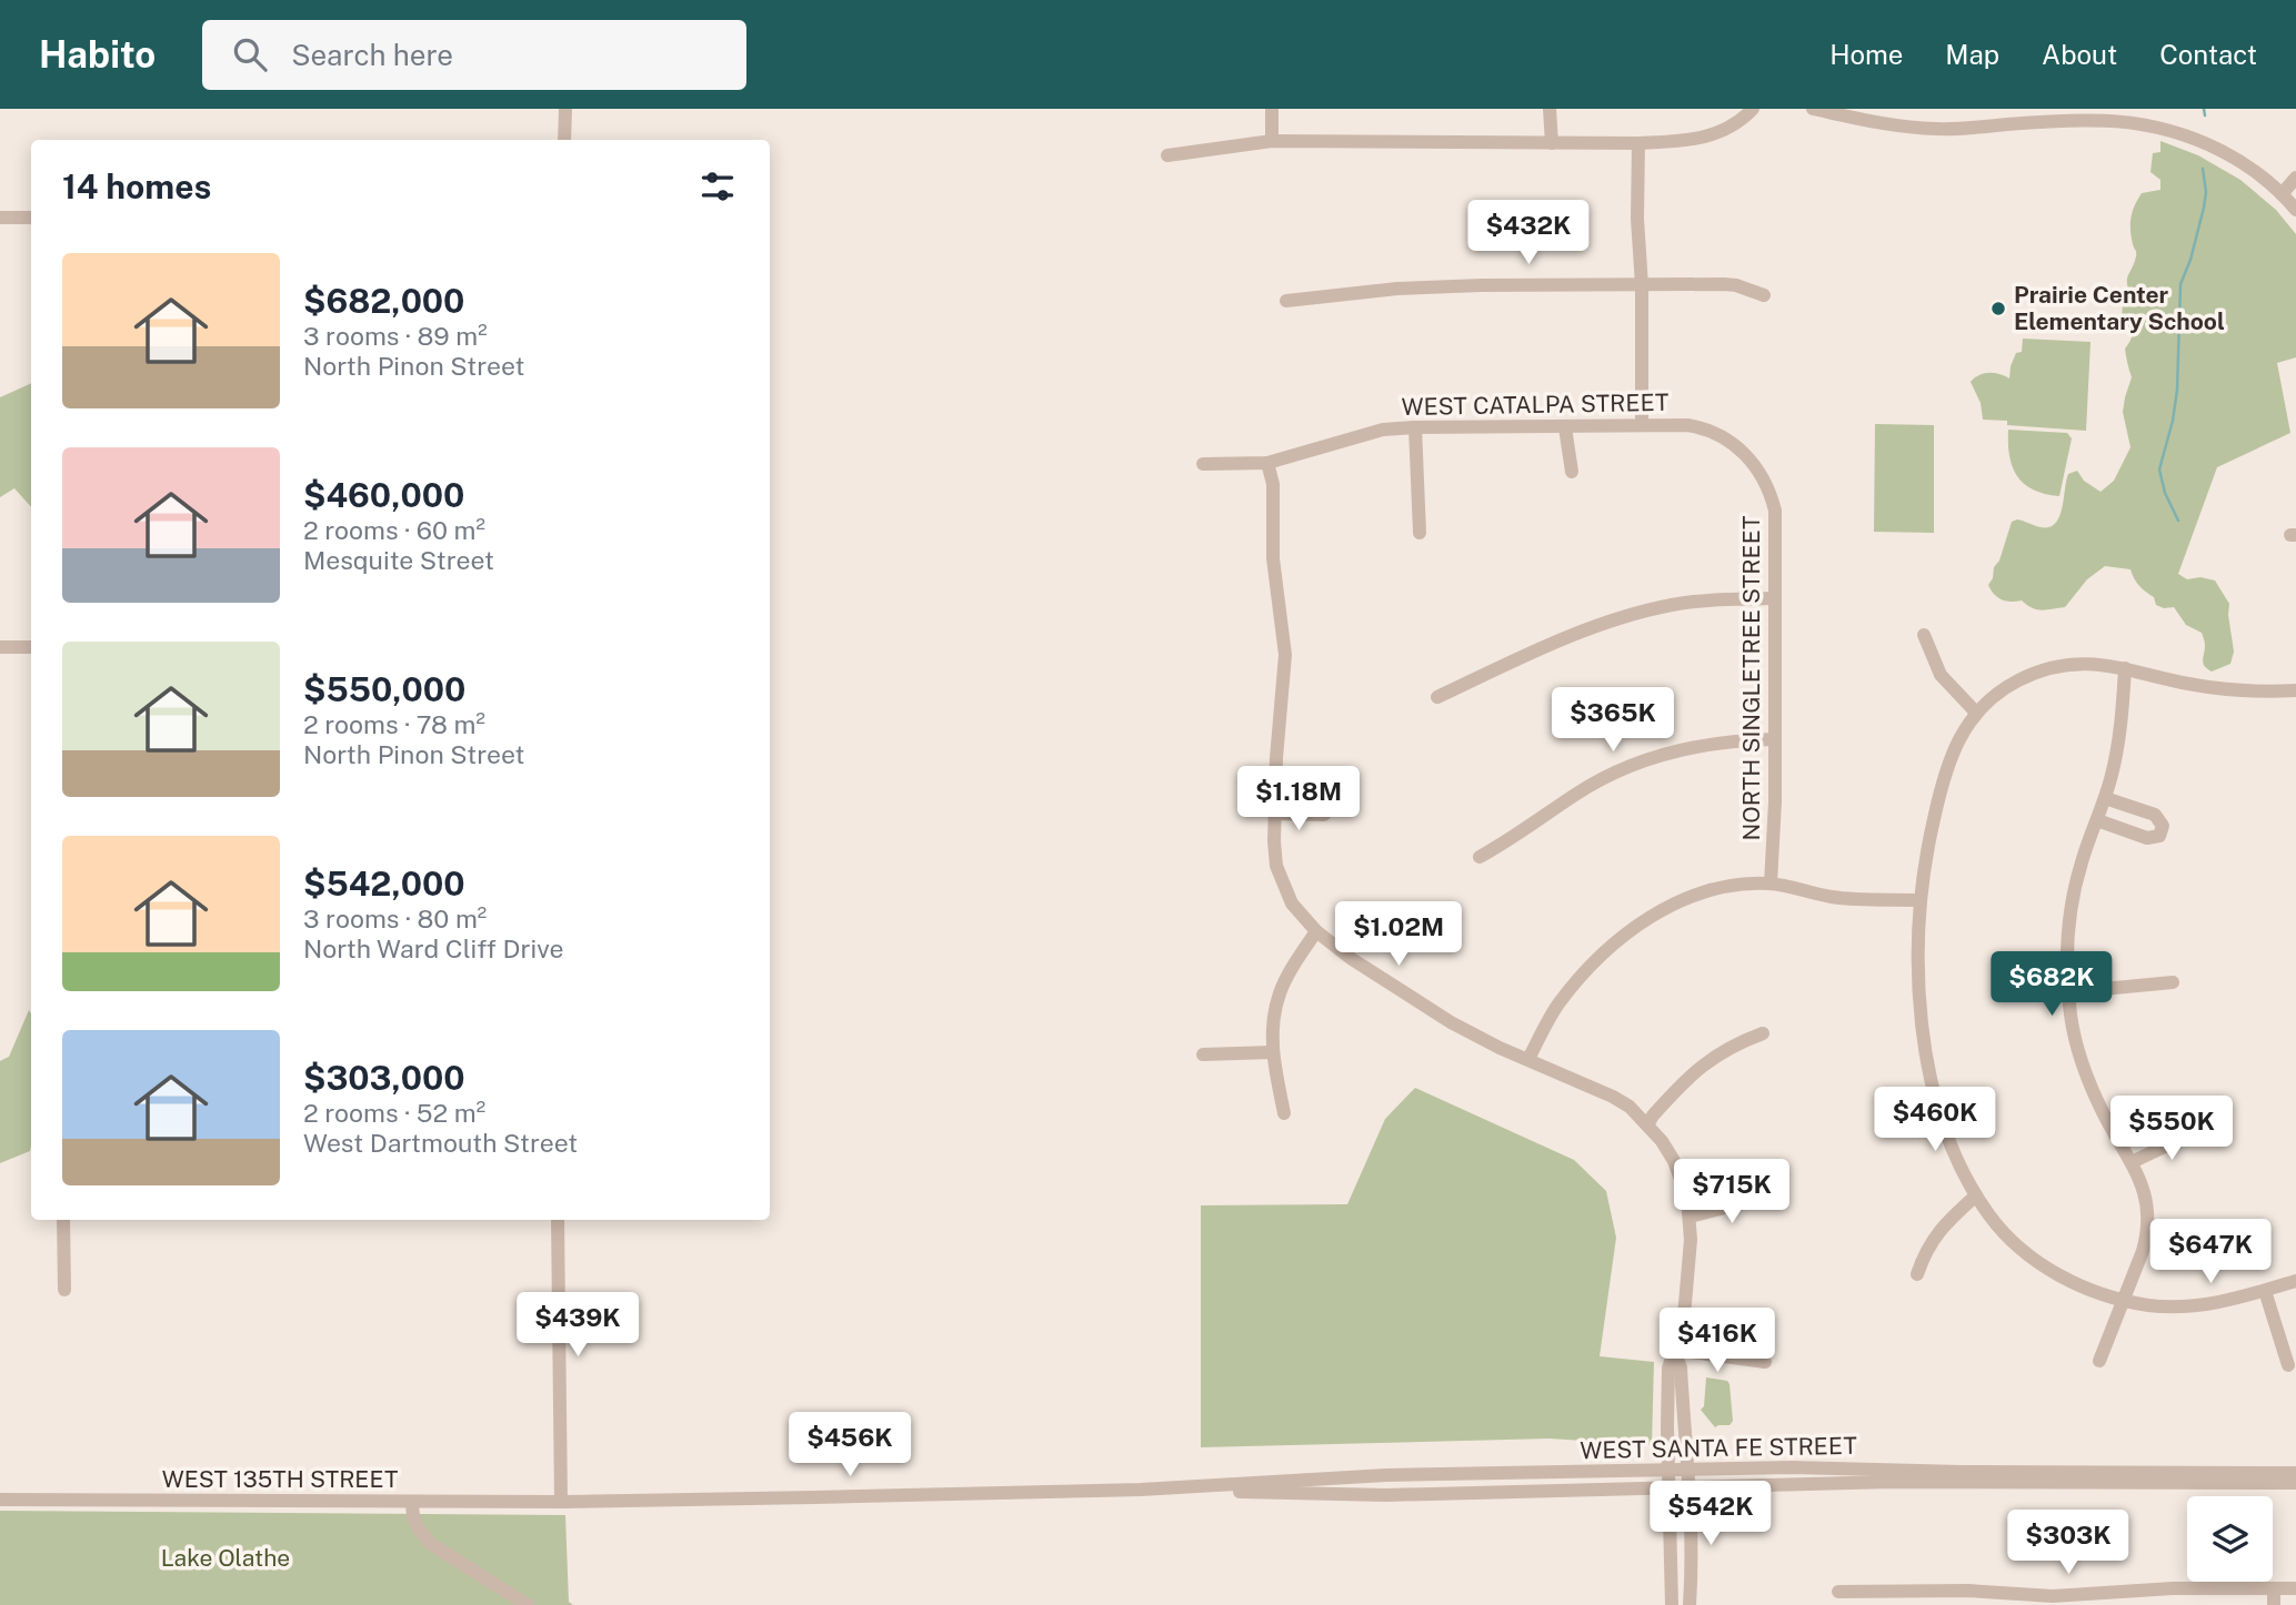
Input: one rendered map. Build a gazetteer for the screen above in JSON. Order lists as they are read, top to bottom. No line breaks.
{"streets":{"street":["WEST CATALPA STREET","NORTH SINGLETREE STREET","WEST SANTA FE STREET","WEST 135TH STREET"]},"crossings":[["WEST CATALPA STREET","NORTH SINGLETREE STREET"],["WEST SANTA FE STREET","WEST 135TH STREET"]],"parks":["Lake Olathe"],"places":["Prairie Center Elementary School"],"page":{"header":"Habito","search":"Search here","nav":["Home","Map","About","Contact"],"heading":"14 homes","price":["$432K","$365K","$1.18M","$1.02M","$682K","$460K","$550K","$715K","$647K","$439K","$416K","$456K","$542K","$303K"],"list":[{"name":"$682,000","note":"3 rooms · 89 m² · North Pinon Street"},{"name":"$460,000","note":"2 rooms · 60 m² · Mesquite Street"},{"name":"$550,000","note":"2 rooms · 78 m² · North Pinon Street"},{"name":"$542,000","note":"3 rooms · 80 m² · North Ward Cliff Drive"},{"name":"$303,000","note":"2 rooms · 52 m² · West Dartmouth Street"}]}}
